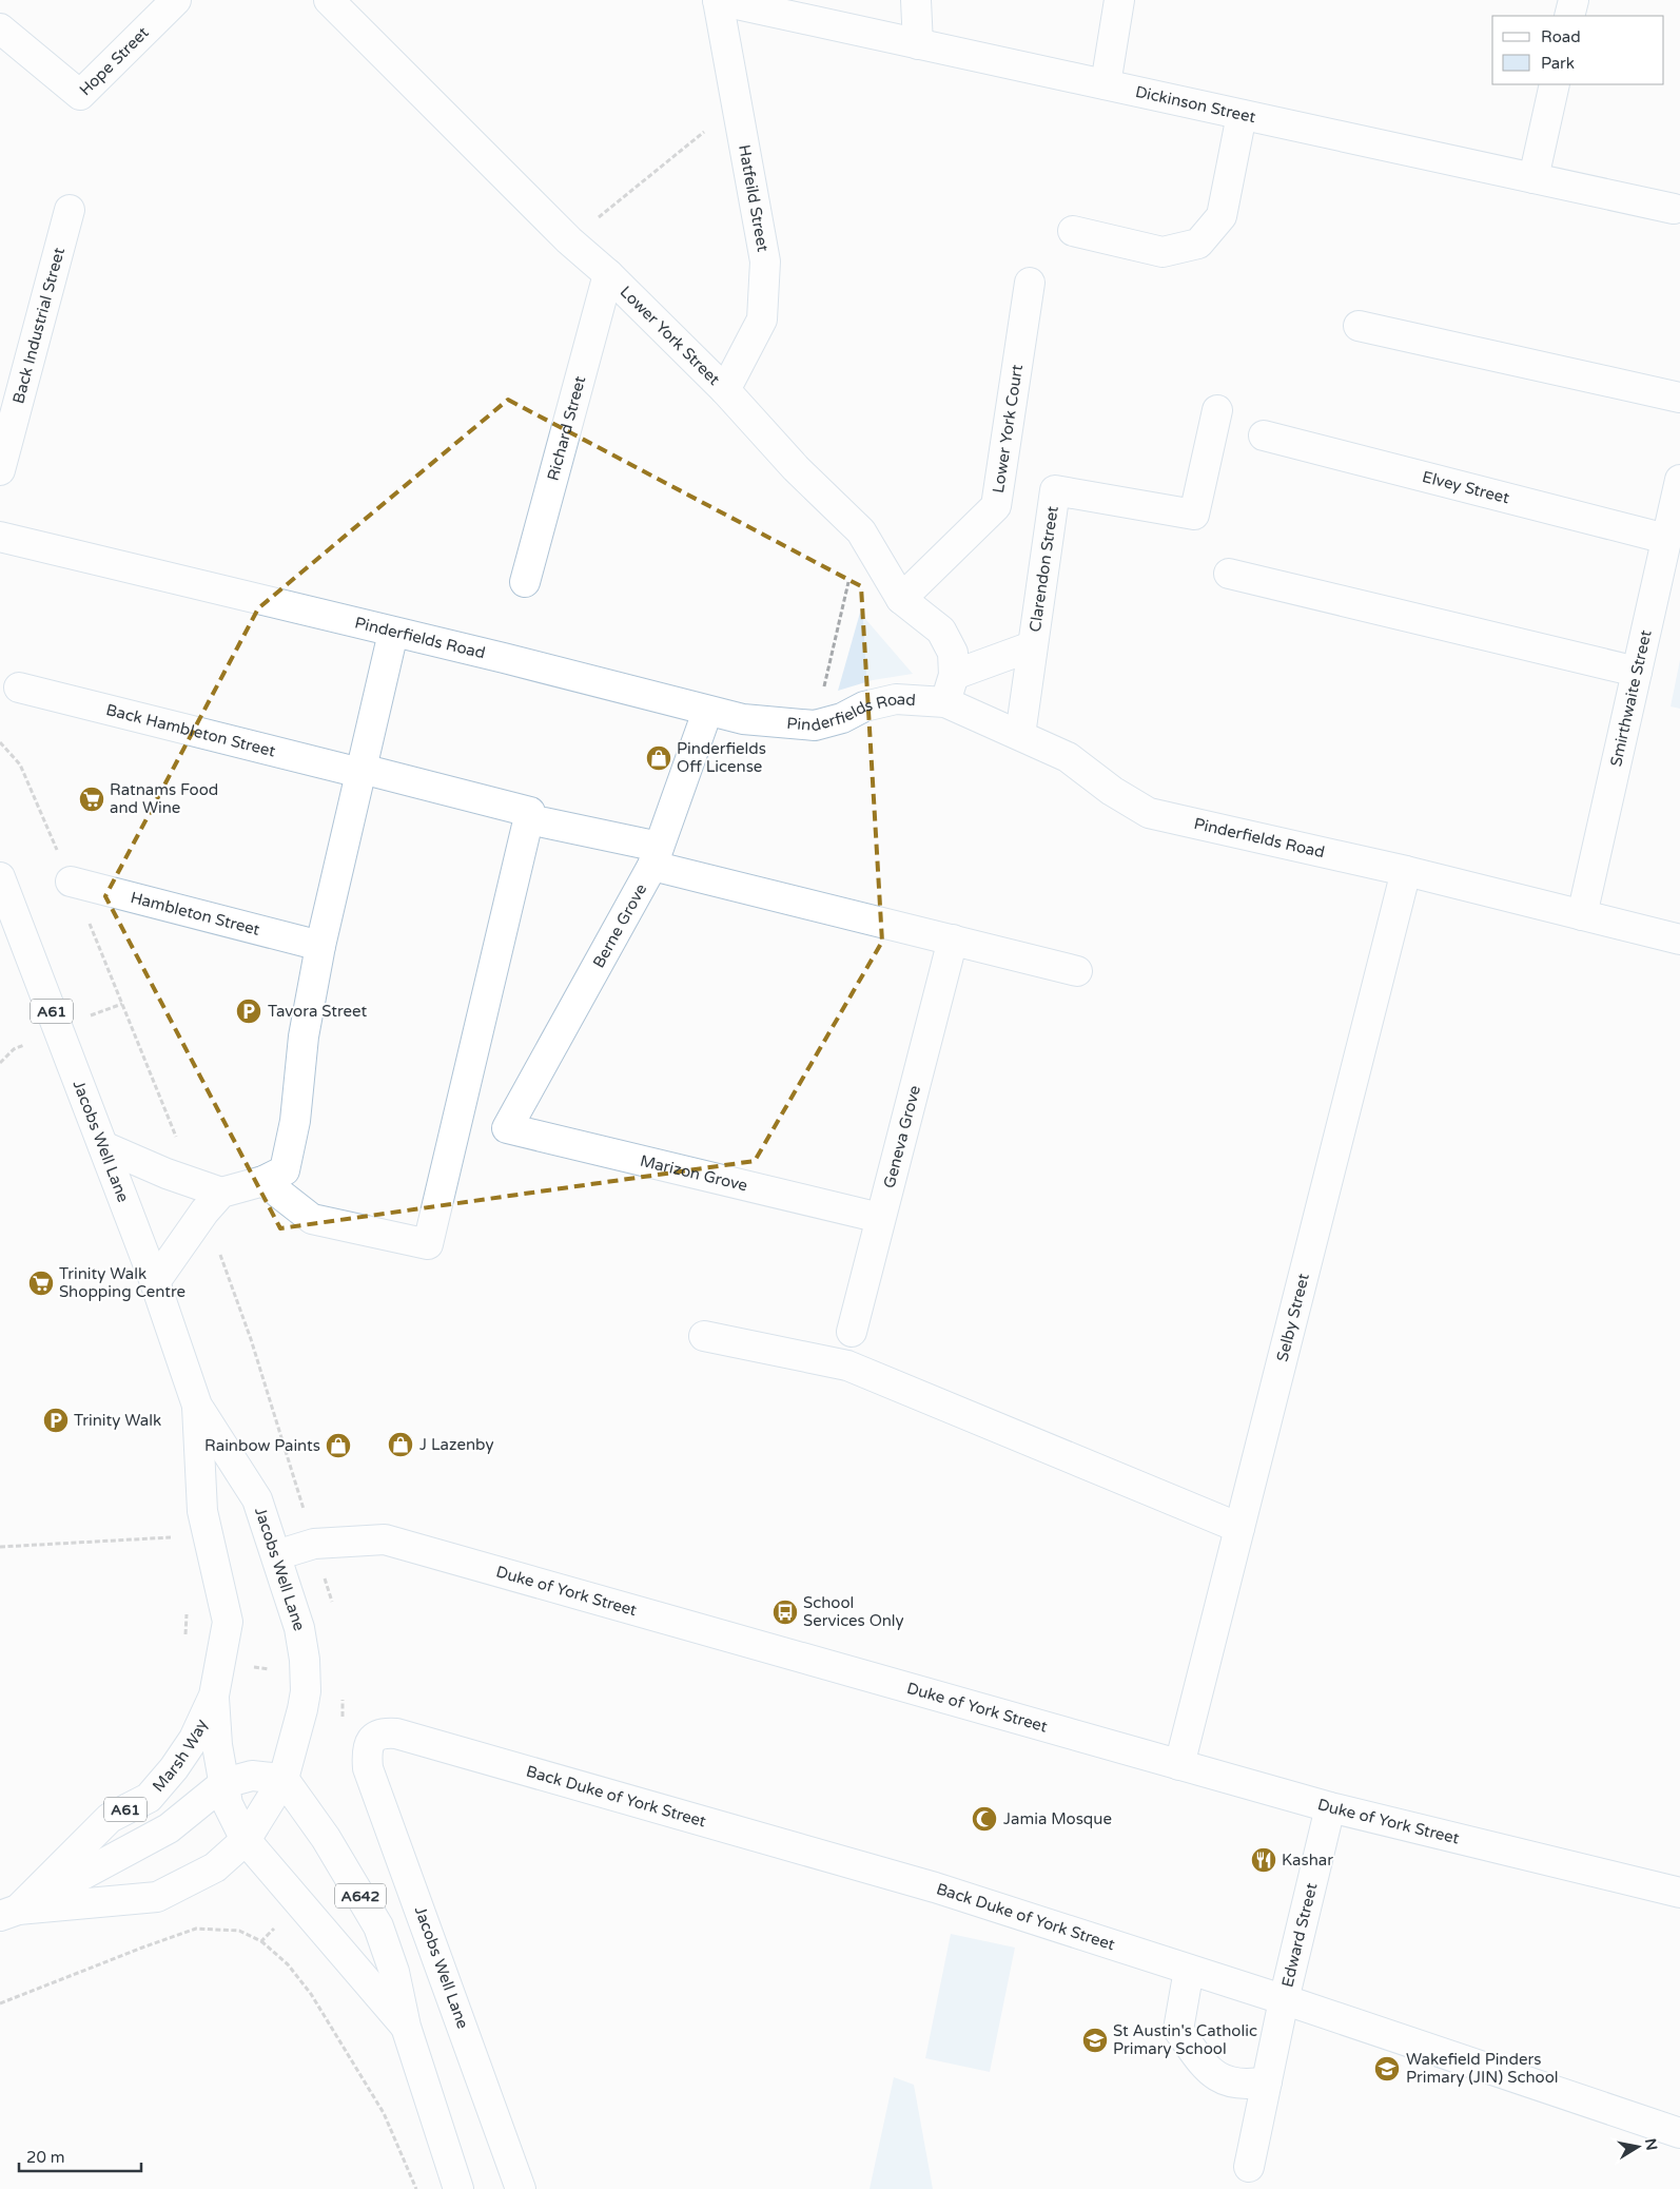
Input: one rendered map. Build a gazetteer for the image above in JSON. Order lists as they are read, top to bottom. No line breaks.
{"streets":{"main road":["Hope Street","Dickinson Street","Hatfeild Street","Back Industrial Street","Lower York Street","Richard Street","Lower York Court","Elvey Street","Clarendon Street","Pinderfields Road","Smirthwaite Street","Back Hambleton Street","Hambleton Street","Berne Grove","A61","Geneva Grove","Jacobs Well Lane","Marizon Grove","Selby Street","Duke of York Street","Marsh Way","Back Duke of York Street","A642","Edward Street"]},"crossings":[["Dickinson Street","Hatfeild Street"],["Hatfeild Street","Lower York Street"],["Lower York Street","Richard Street"],["Lower York Street","Lower York Court"],["Lower York Street","Clarendon Street"],["Lower York Street","Pinderfields Road"],["Elvey Street","Smirthwaite Street"],["Clarendon Street","Pinderfields Road"],["Pinderfields Road","Smirthwaite Street"],["Pinderfields Road","Berne Grove"],["Pinderfields Road","Selby Street"],["Berne Grove","Marizon Grove"],["A61","Jacobs Well Lane"],["A61","Marsh Way"],["A61","A642"],["Geneva Grove","Marizon Grove"],["Jacobs Well Lane","Duke of York Street"],["Jacobs Well Lane","Marsh Way"],["Jacobs Well Lane","Back Duke of York Street"],["Jacobs Well Lane","A642"],["Selby Street","Duke of York Street"],["Duke of York Street","Edward Street"],["Back Duke of York Street","Edward Street"]],"places":{"shop":["Pinderfields Off License","J Lazenby","Rainbow Paints"],"supermarket":["Ratnams Food and Wine","Trinity Walk Shopping Centre"],"parking":["Tavora Street","Trinity Walk"],"bus stop":["School Services Only"],"mosque":["Jamia Mosque"],"restaurant":["Kashar"],"school or university":["St Austin's Catholic Primary School","Wakefield Pinders Primary (JIN) School"]},"legend":["Road","Park"],"scale_bar":"20 m","north":"right"}
